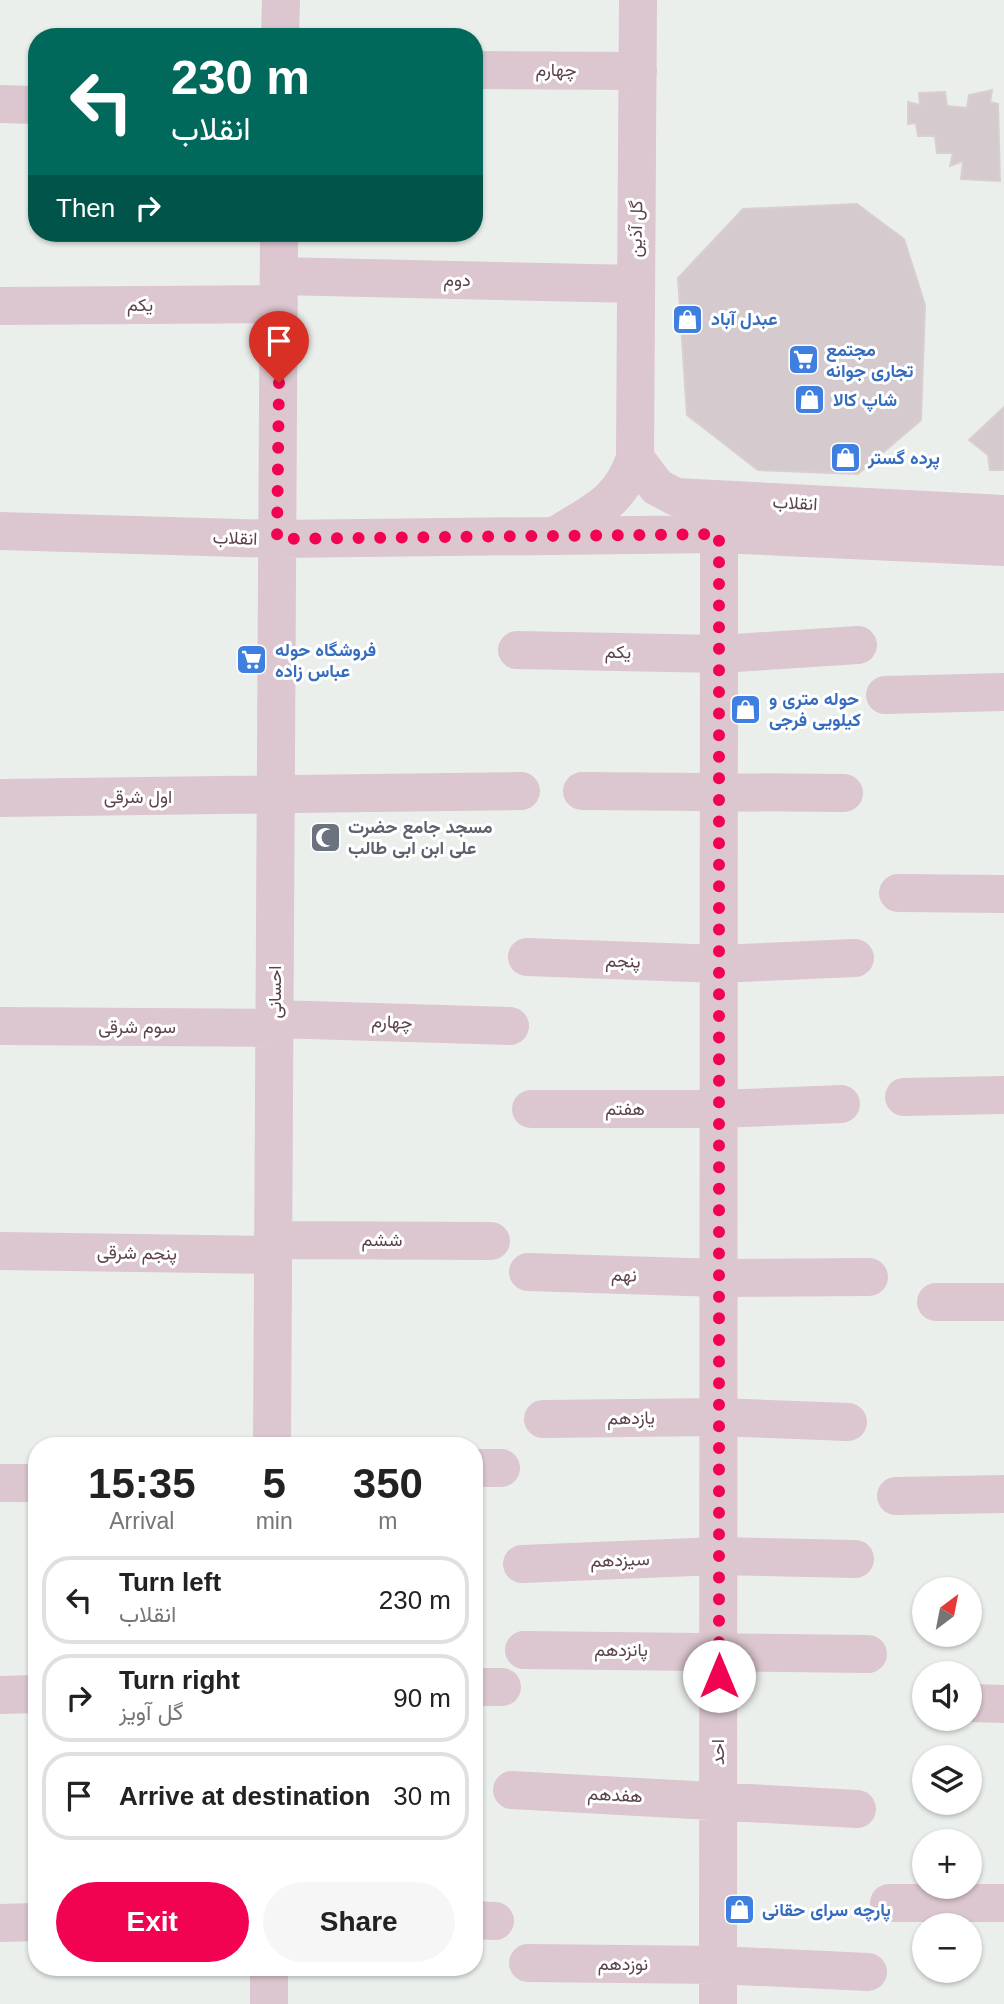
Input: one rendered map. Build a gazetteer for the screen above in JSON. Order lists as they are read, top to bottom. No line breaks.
{"streets":{"street":["چهارم","گل آذین","دوم","یکم","انقلاب","اول شرقی","پنجم","احسانی","سوم شرقی","هفتم","ششم","پنجم شرقی","نهم","یازدهم","سیزدهم","پانزدهم","احد","هفدهم","نوزدهم"]},"crossings":[["چهارم","گل آذین"],["چهارم","احسانی"],["چهارم","سوم شرقی"],["گل آذین","دوم"],["گل آذین","انقلاب"],["دوم","یکم"],["دوم","احسانی"],["یکم","احسانی"],["یکم","احد"],["انقلاب","احسانی"],["انقلاب","احد"],["اول شرقی","احسانی"],["پنجم","احد"],["احسانی","سوم شرقی"],["احسانی","ششم"],["احسانی","پنجم شرقی"],["هفتم","احد"],["ششم","پنجم شرقی"],["نهم","احد"],["یازدهم","احد"],["سیزدهم","احد"],["پانزدهم","احد"],["احد","هفدهم"],["احد","نوزدهم"]],"places":{"shop":["عبدل آباد","شاپ کالا","پرده گستر","حوله متری و کیلویی فرجی","پارچه سرای حقانی"],"supermarket":["مجتمع تجاری جوانه","فروشگاه حوله عباس زاده"],"mosque":["مسجد جامع حضرت علی ابن ابی طالب"]},"north":"top right","page":{"turn":["230 m","انقلاب"],"then":"Then","eta":["15:35","Arrival","5","min","350","m"],"list":[{"name":"Turn left","note":"انقلاب","value":"230 m"},{"name":"Turn right","note":"گل آویز","value":"90 m"},{"name":"Arrive at destination","value":"30 m"}],"map_buttons":["+","−"],"buttons":["Exit","Share"]}}
